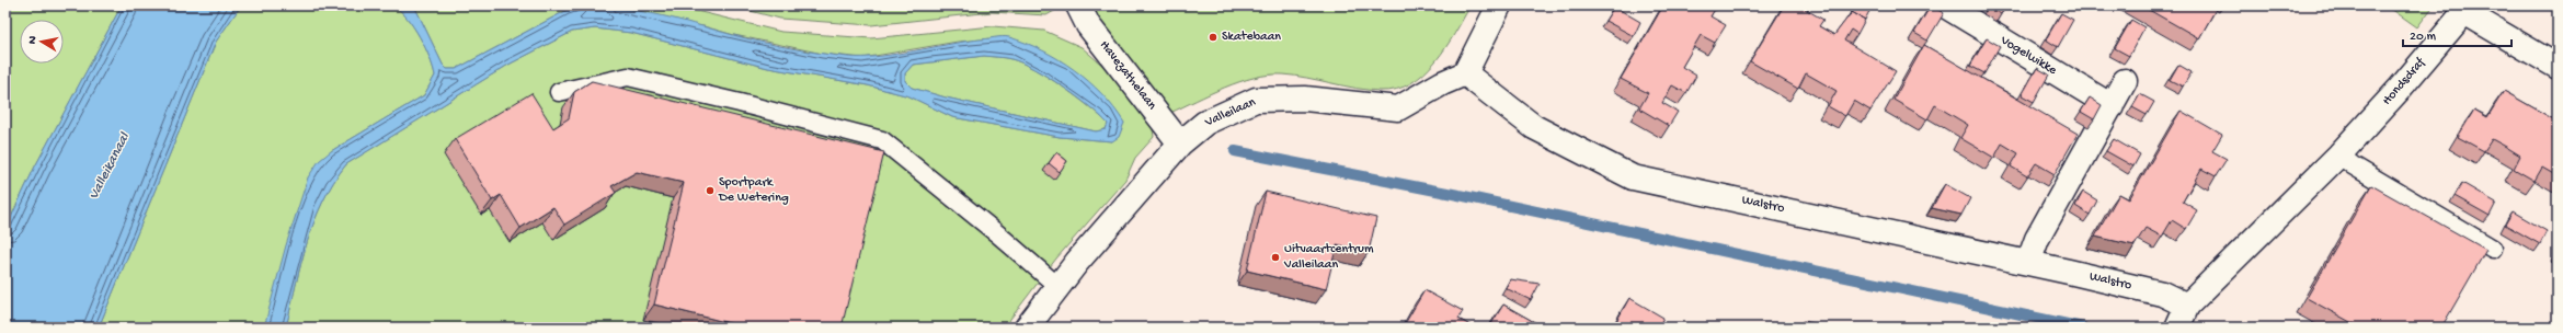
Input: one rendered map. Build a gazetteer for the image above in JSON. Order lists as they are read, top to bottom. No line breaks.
{"streets":{"street":["Vogelwikke","Havezathelaan","Hondsdraf","Valleilaan","Walstro"]},"crossings":[["Havezathelaan","Valleilaan"],["Hondsdraf","Walstro"],["Valleilaan","Walstro"]],"water":["Valleikanaal"],"places":["Skatebaan","Sportpark De Wetering","Uitvaartcentrum Valleilaan"],"scale_bar":"20 m","north":"left"}
